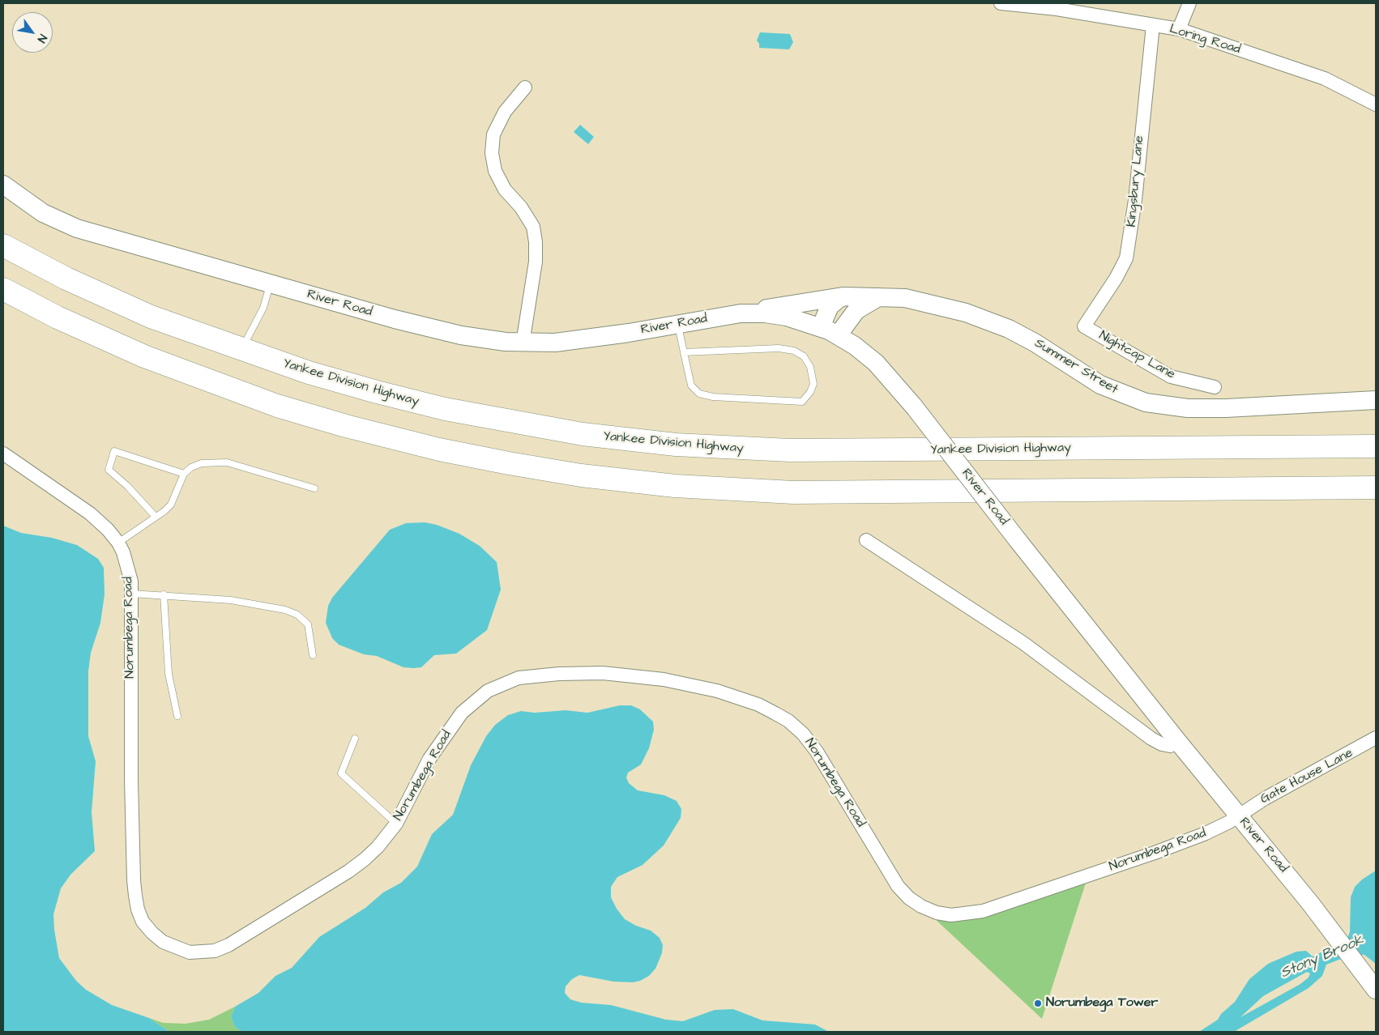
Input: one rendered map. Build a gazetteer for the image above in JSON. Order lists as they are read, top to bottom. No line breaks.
{"streets":{"highway":["Yankee Division Highway"],"main road":["River Road","Summer Street"],"street":["Loring Road","Kingsbury Lane","Nightcap Lane","Norumbega Road","Gate House Lane"]},"crossings":[["Loring Road","Kingsbury Lane"],["Kingsbury Lane","Nightcap Lane"],["River Road","Summer Street"],["River Road","Norumbega Road"],["River Road","Gate House Lane"],["Norumbega Road","Gate House Lane"]],"water":["Stony Brook"],"places":["Norumbega Tower"],"north":"bottom right"}
